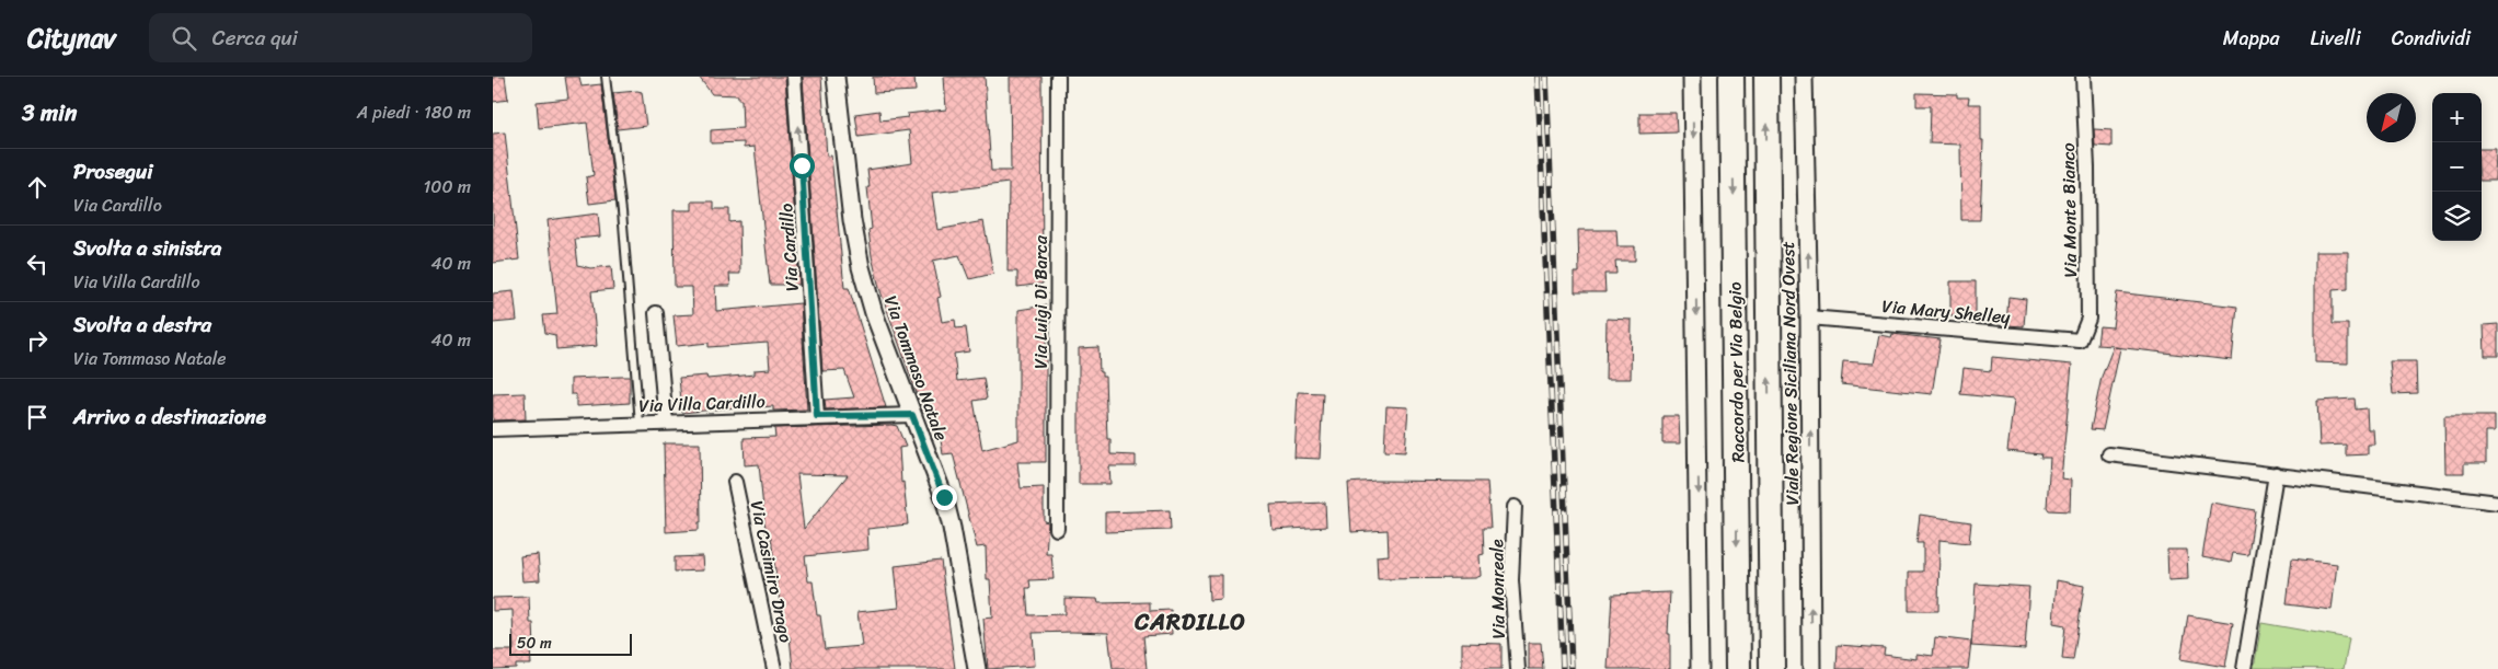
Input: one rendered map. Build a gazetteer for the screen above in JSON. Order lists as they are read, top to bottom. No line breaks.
{"streets":{"highway":["Raccordo per Via Belgio"],"street":["Via Monte Bianco","Via Cardillo","Via Luigi Di Barca","Via Mary Shelley","Via Tommaso Natale","Viale Regione Siciliana Nord Ovest","Via Villa Cardillo","Via Casimiro Drago","Via Monreale"]},"crossings":[["Via Monte Bianco","Via Mary Shelley"],["Via Cardillo","Via Villa Cardillo"],["Via Mary Shelley","Viale Regione Siciliana Nord Ovest"],["Via Tommaso Natale","Via Villa Cardillo"]],"one_way":["Via Cardillo"],"districts":["CARDILLO"],"scale_bar":"50 m","north":"bottom left","page":{"header":"Citynav","search":"Cerca qui","nav":["Mappa","Livelli","Condividi"],"heading":["3 min","A piedi · 180 m"],"map_buttons":["+","−"],"list":[["Prosegui","Via Cardillo","100 m"],["Svolta a sinistra","Via Villa Cardillo","40 m"],["Svolta a destra","Via Tommaso Natale","40 m"],"Arrivo a destinazione"],"scale":"50 m"}}
